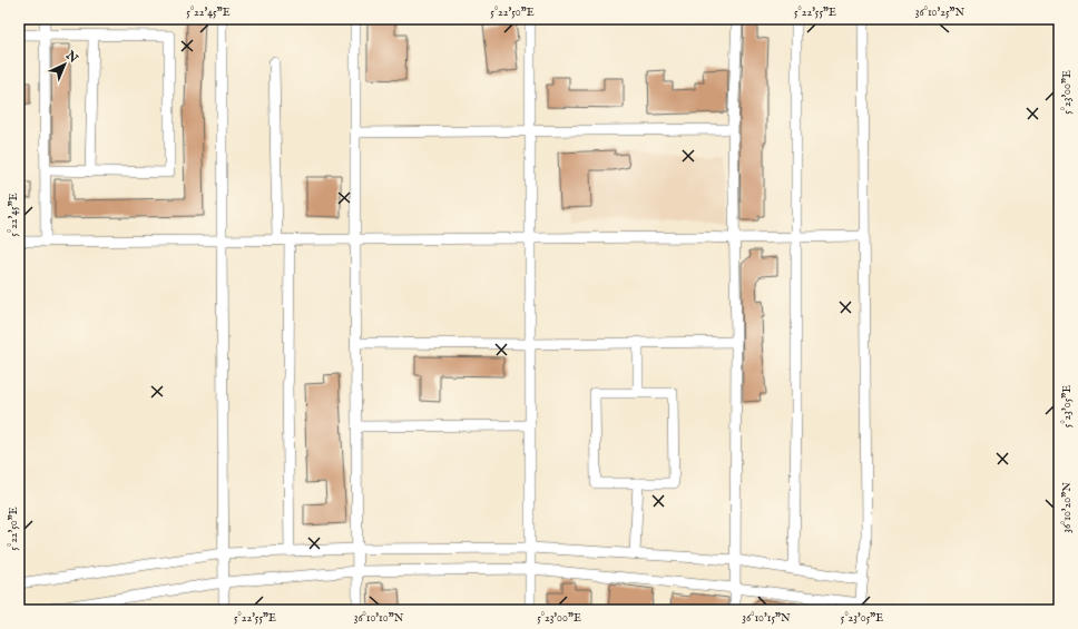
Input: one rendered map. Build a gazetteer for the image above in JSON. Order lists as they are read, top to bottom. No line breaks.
{"north":"top right","coordinates":["5°22'45\"E","5°22'50\"E","5°22'55\"E","36°10'25\"N","5°23'00\"E","5°23'05\"E","36°10'20\"N","36°10'10\"N","36°10'15\"N"]}
